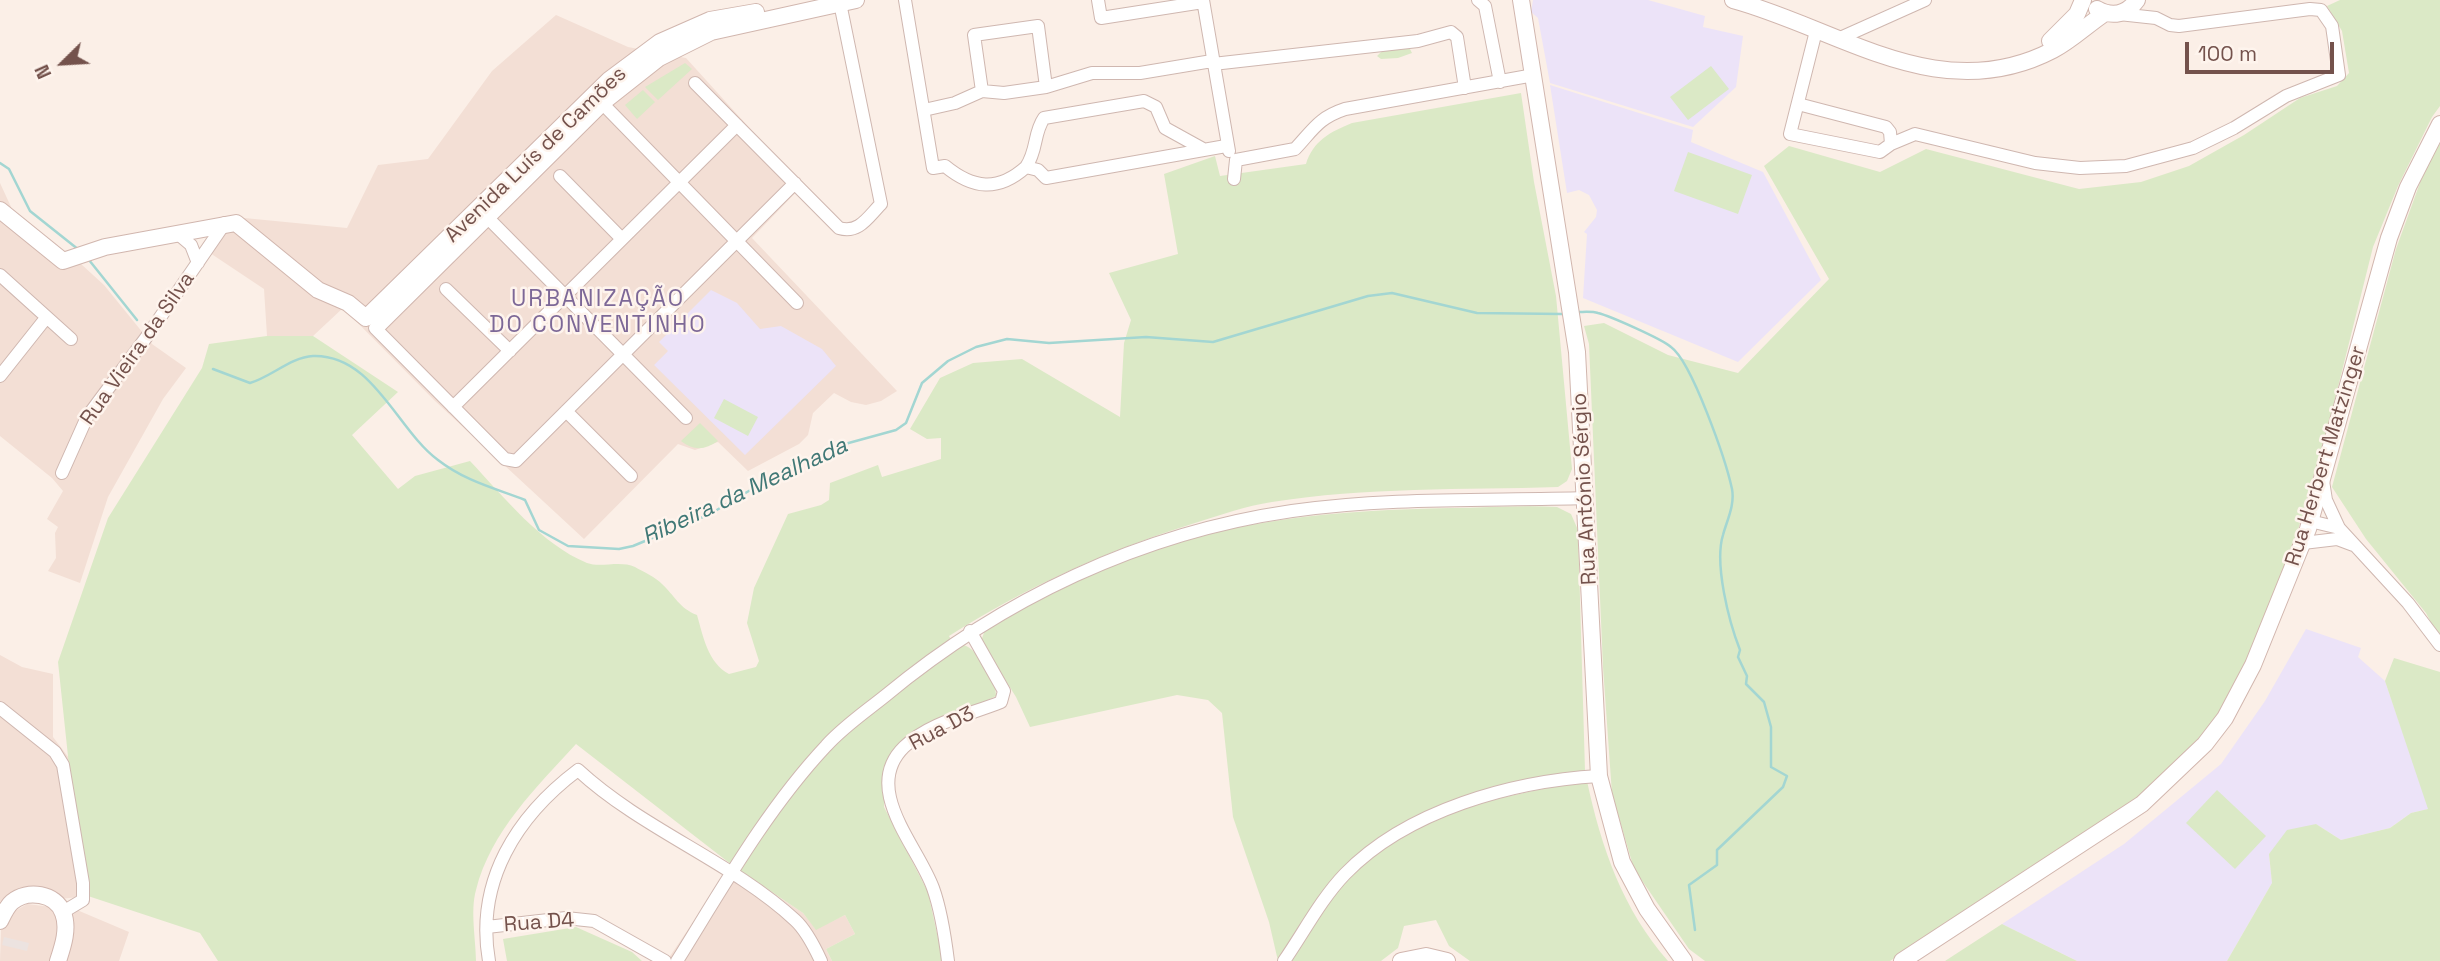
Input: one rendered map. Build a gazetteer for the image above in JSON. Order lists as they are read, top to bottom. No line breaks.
{"streets":{"street":["Avenida Luís de Camões","Rua Vieira da Silva","Rua Herbert Matzinger","Rua António Sérgio","Rua D3","Rua D4"]},"districts":["URBANIZAÇÃO DO CONVENTINHO"],"water":["Ribeira da Mealhada"],"scale_bar":"100 m","north":"bottom left"}
